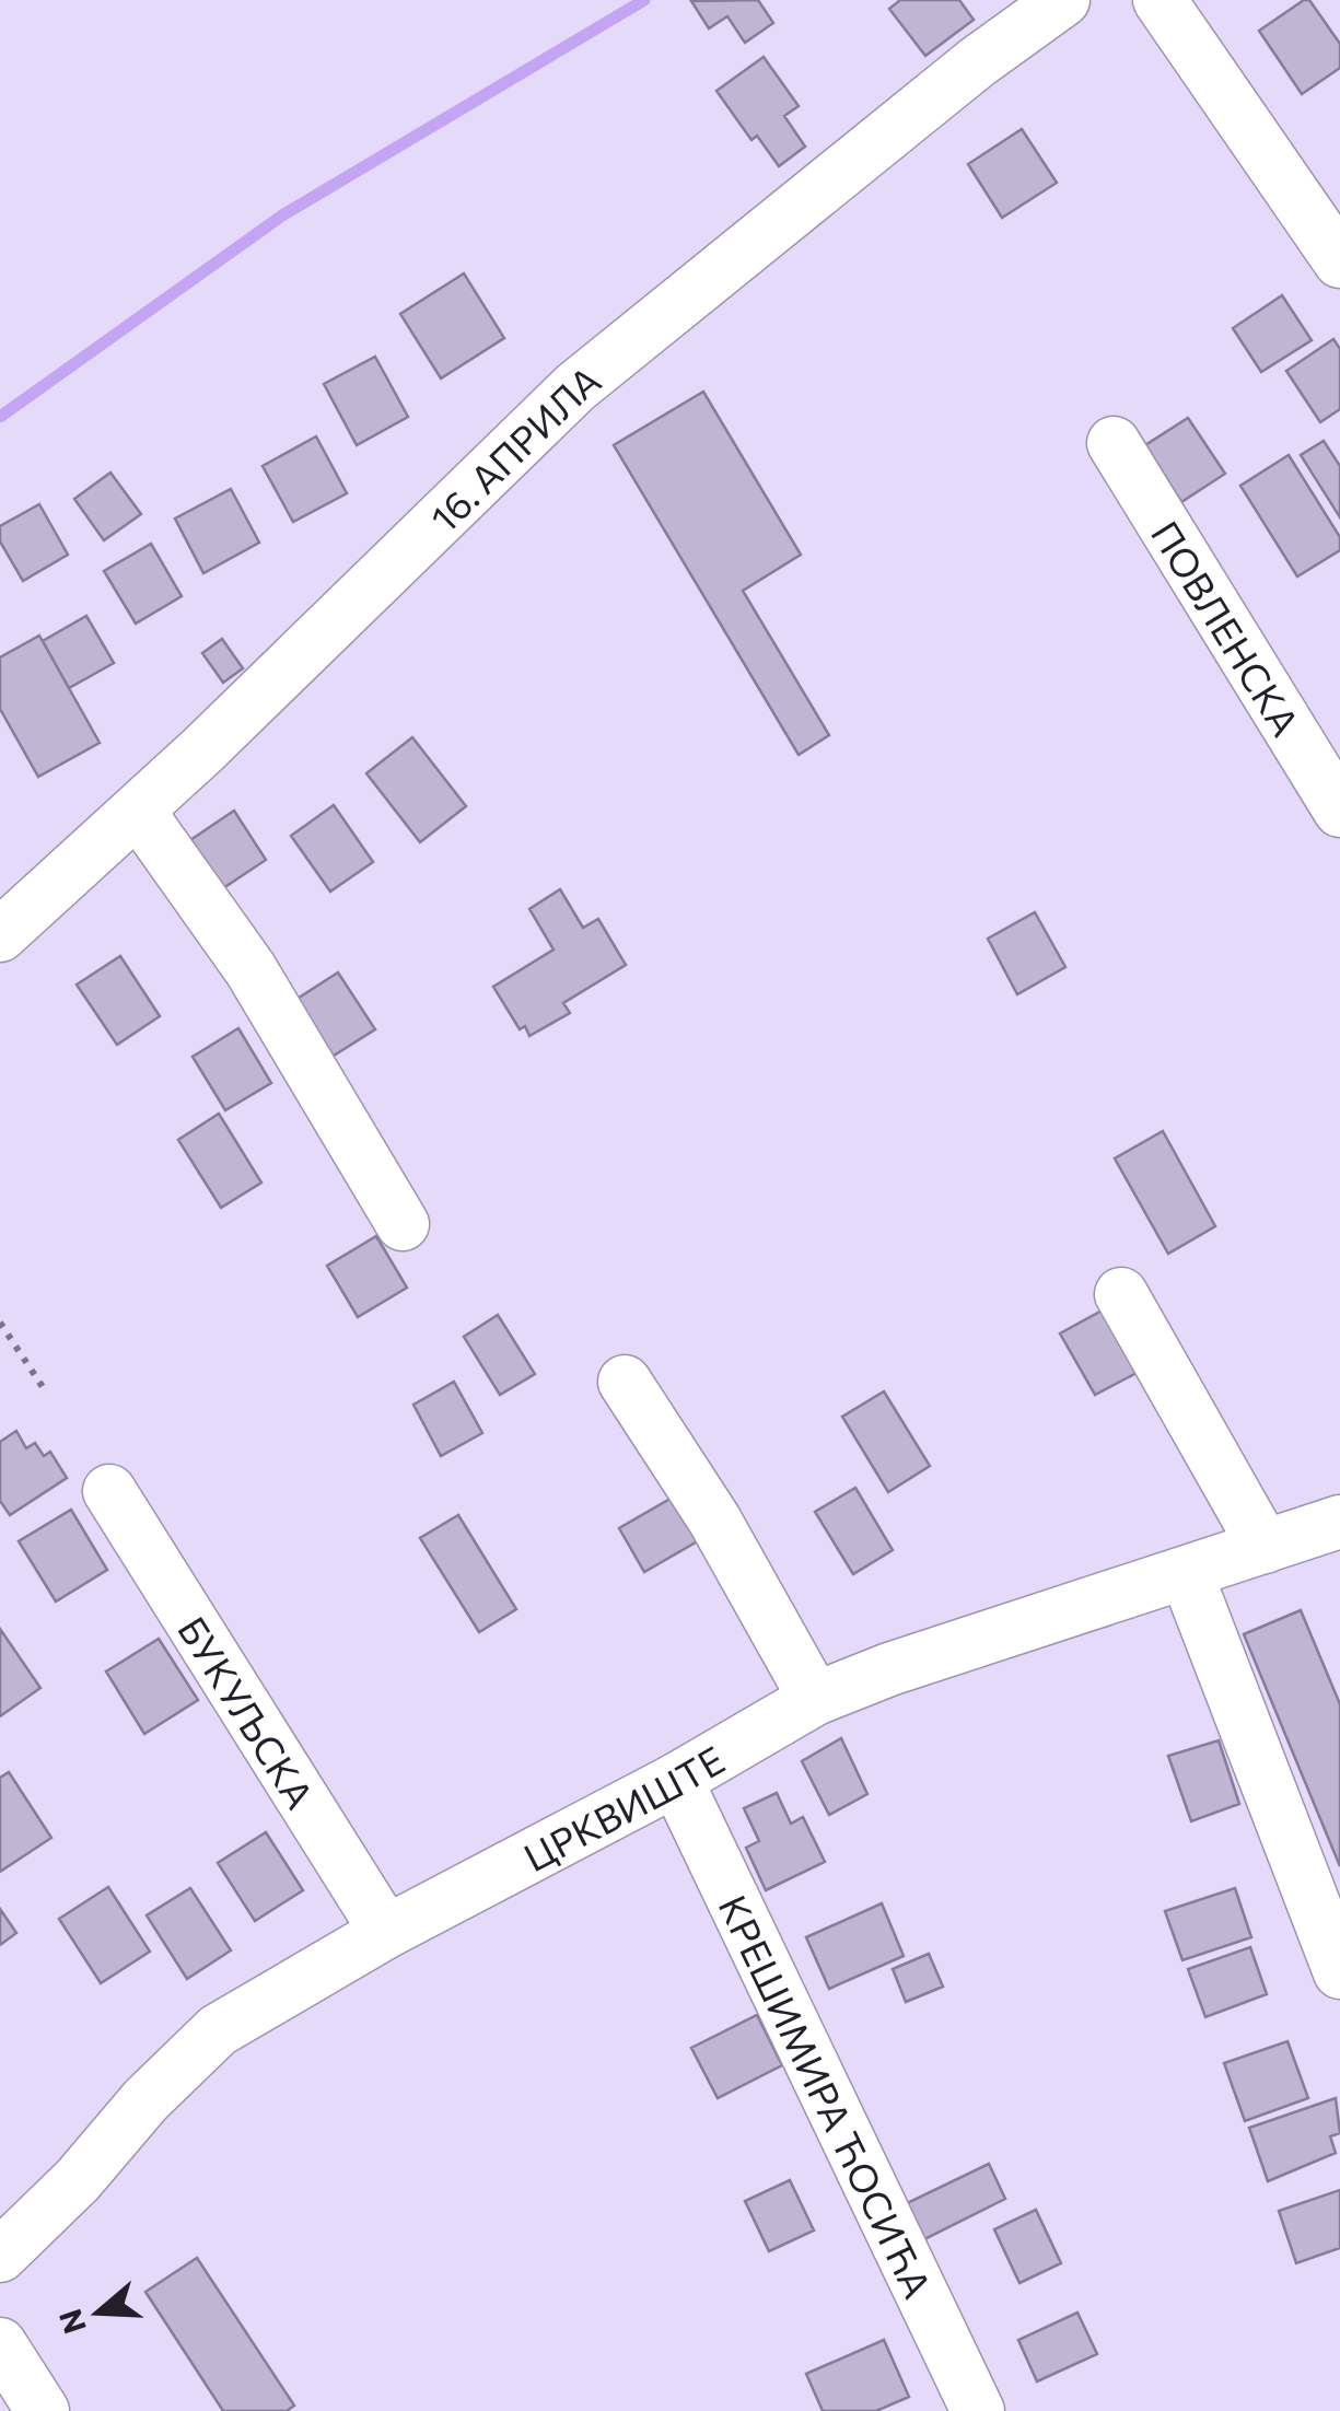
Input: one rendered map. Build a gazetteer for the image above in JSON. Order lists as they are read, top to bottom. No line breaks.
{"streets":{"street":["16. АПРИЛА","ПОВЛЕНСКА","БУКУЉСКА","ЦРКВИШТЕ","КРЕШИМИРА ЋОСИЋА"]},"crossings":[["БУКУЉСКА","ЦРКВИШТЕ"],["ЦРКВИШТЕ","КРЕШИМИРА ЋОСИЋА"]],"north":"left"}
